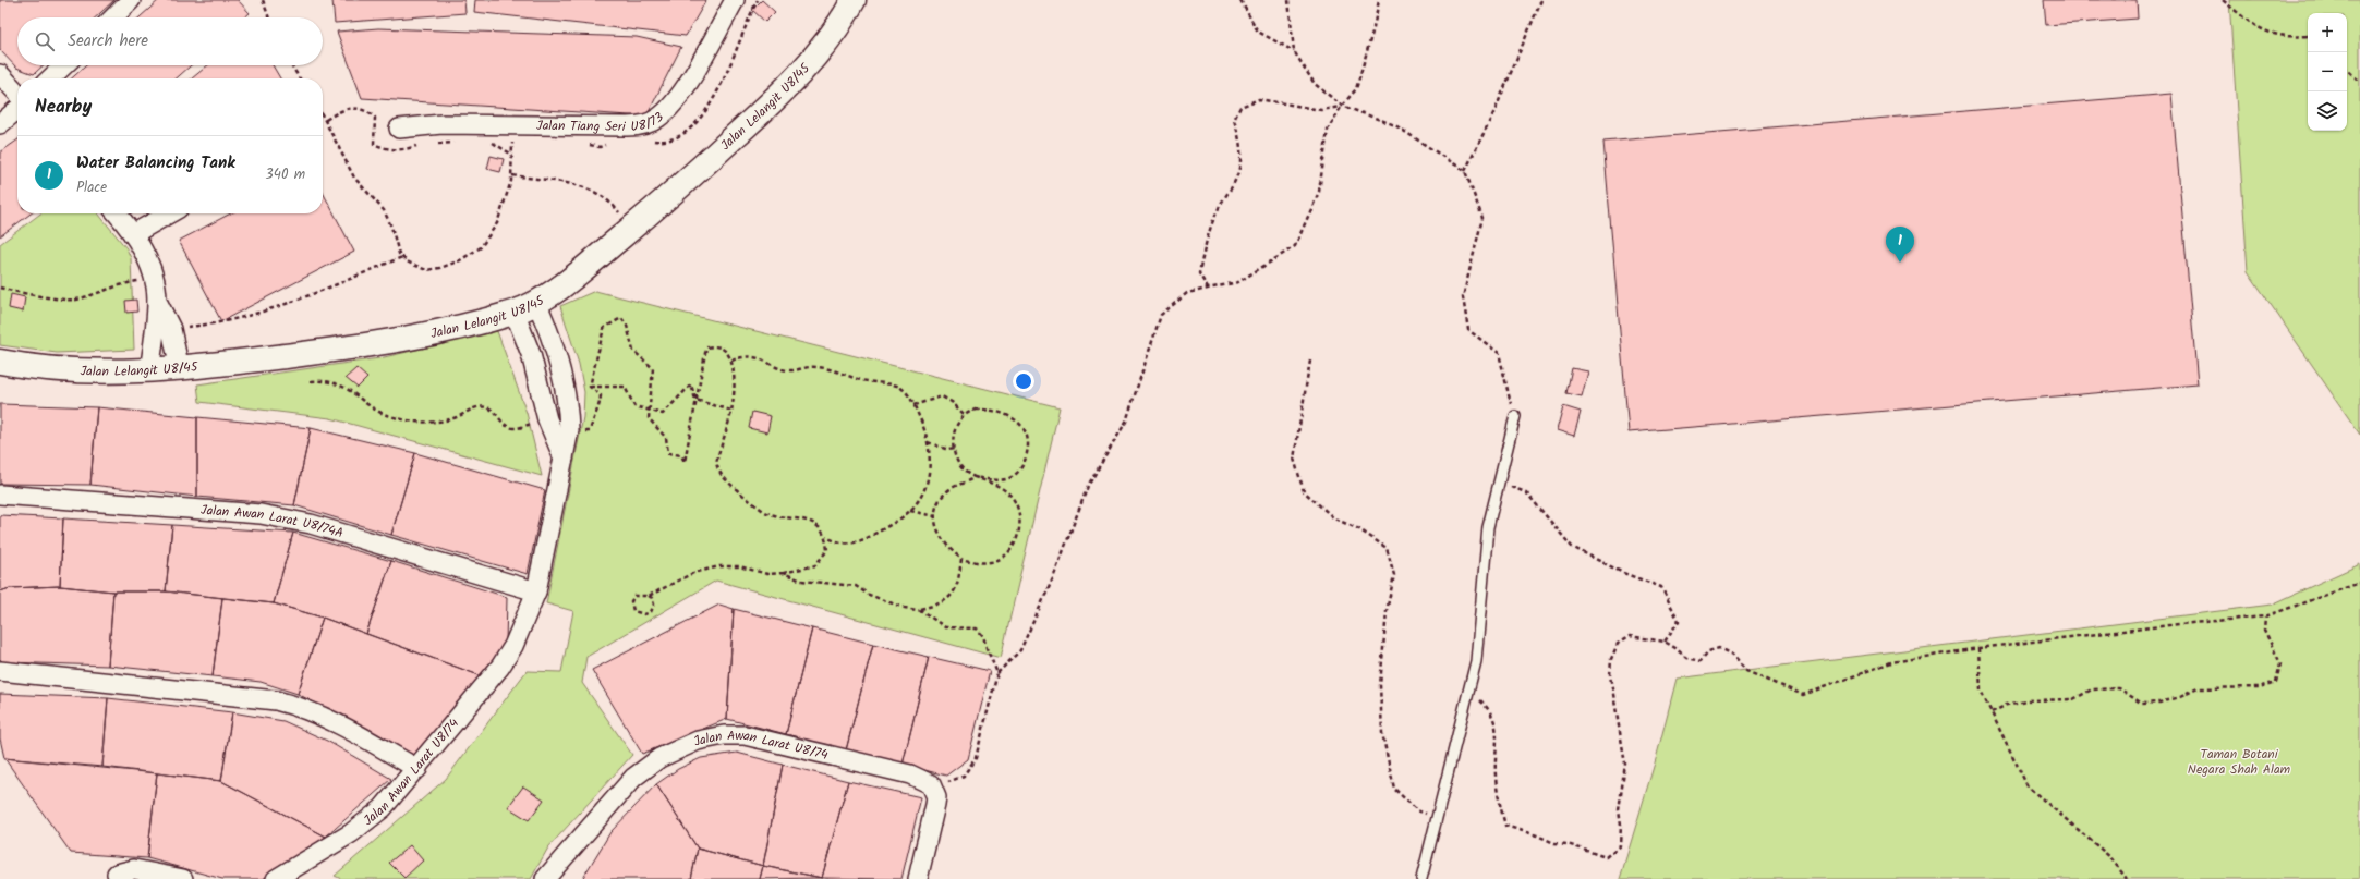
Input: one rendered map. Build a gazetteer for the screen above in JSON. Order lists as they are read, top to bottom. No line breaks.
{"streets":{"street":["Jalan Lelangit U8/45","Jalan Tiang Seri U8/73","Jalan Awan Larat U8/74A","Jalan Awan Larat U8/74"]},"crossings":[["Jalan Lelangit U8/45","Jalan Awan Larat U8/74"],["Jalan Awan Larat U8/74A","Jalan Awan Larat U8/74"]],"parks":["Taman Botani Negara Shah Alam"],"page":{"map_buttons":["+","−"],"search":"Search here","heading":"Nearby","list":[{"mark":"1","name":"Water Balancing Tank","note":"Place","value":"340 m"}],"pins":"1"}}
